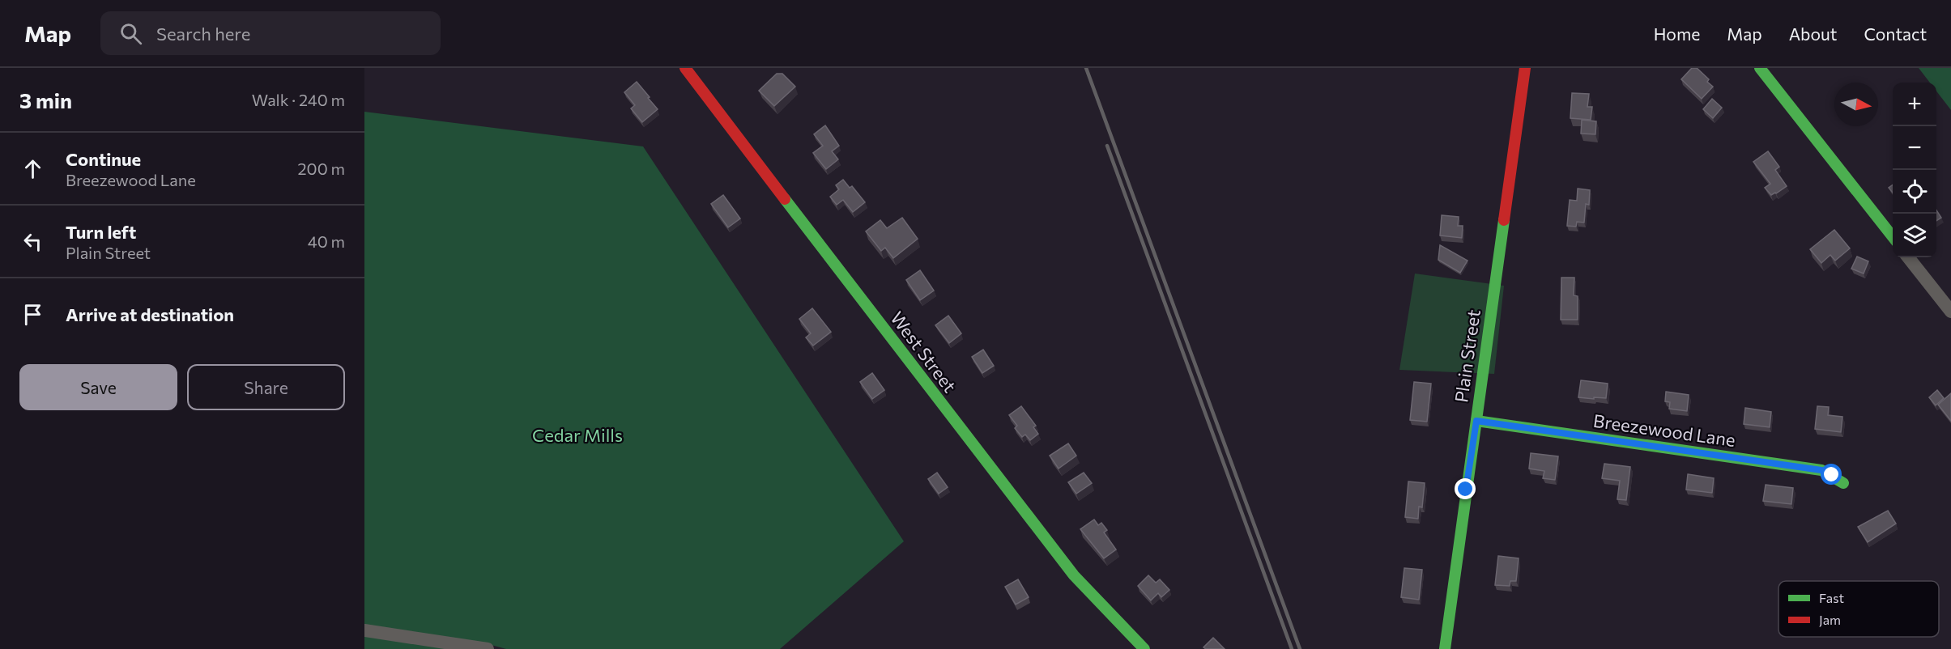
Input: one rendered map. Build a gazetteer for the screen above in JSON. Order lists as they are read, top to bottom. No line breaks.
{"streets":{"street":["West Street","Plain Street","Breezewood Lane"]},"crossings":[["Plain Street","Breezewood Lane"]],"parks":["Cedar Mills"],"legend":["Fast","Jam"],"north":"right","page":{"header":"Map","search":"Search here","nav":["Home","Map","About","Contact"],"heading":["3 min","Walk · 240 m"],"map_buttons":["+","−"],"list":[["Continue","Breezewood Lane","200 m"],["Turn left","Plain Street","40 m"],"Arrive at destination"],"buttons":["Save","Share"]}}
